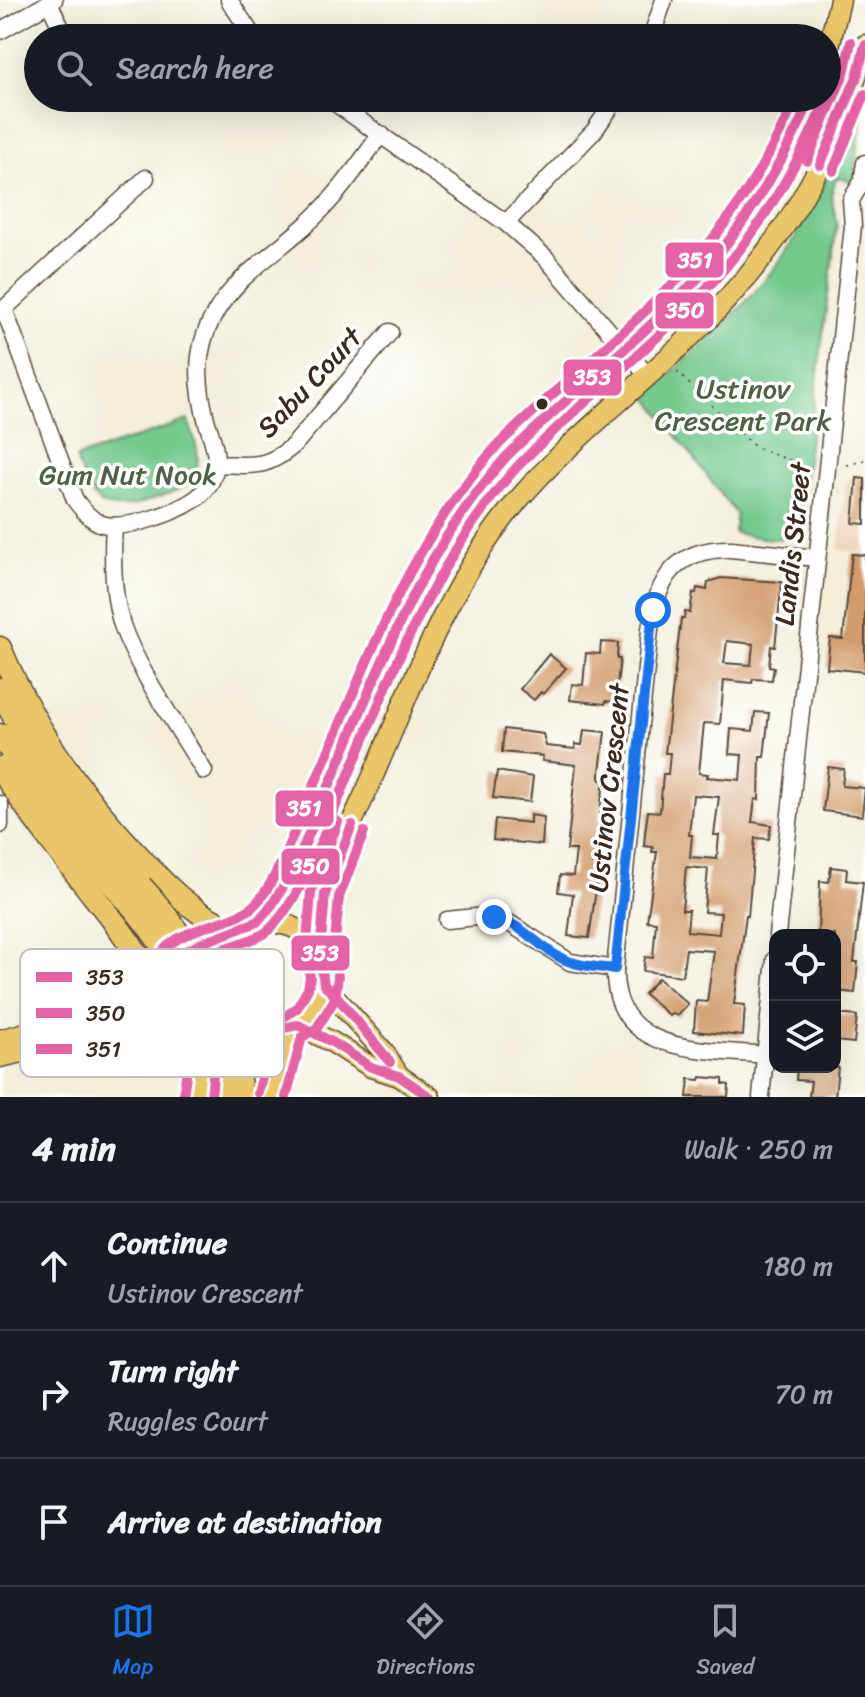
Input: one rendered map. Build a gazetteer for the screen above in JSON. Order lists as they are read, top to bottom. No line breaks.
{"streets":{"street":["Sabu Court","Landis Street","Ustinov Crescent"]},"crossings":[["Landis Street","Ustinov Crescent"]],"parks":["Ustinov Crescent Park","Gum Nut Nook"],"lines":["transit line 351","transit line 353","transit line 350"],"legend":["353","350","351"],"page":{"search":"Search here","heading":["4 min","Walk · 250 m"],"list":[["Continue","Ustinov Crescent","180 m"],["Turn right","Ruggles Court","70 m"],"Arrive at destination"],"nav":["Map","Directions","Saved"]}}
